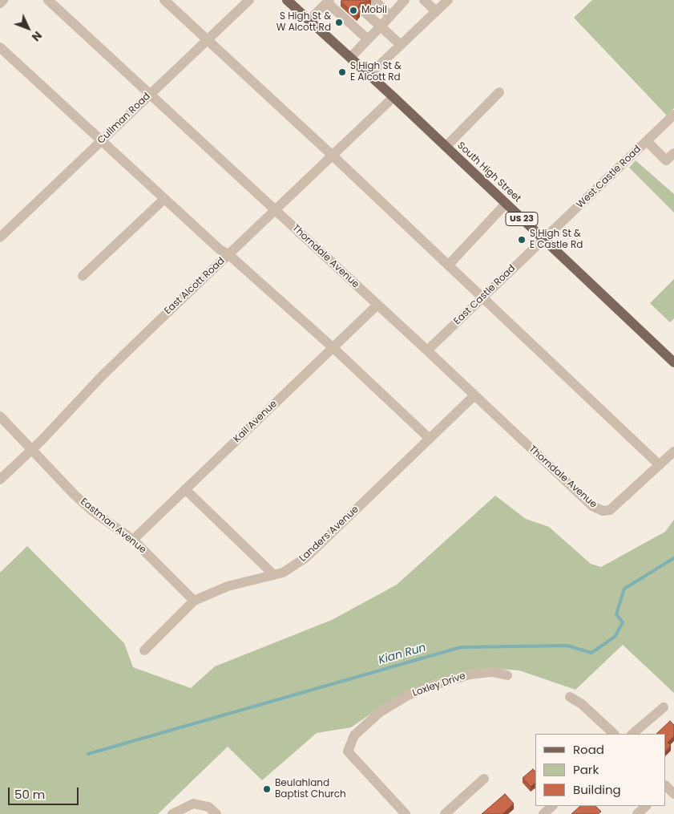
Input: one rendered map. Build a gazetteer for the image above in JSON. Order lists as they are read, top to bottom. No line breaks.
{"streets":{"main road":["South High Street","US 23"],"street":["Cullman Road","West Castle Road","Thorndale Avenue","East Alcott Road","East Castle Road","Kail Avenue","Eastman Avenue","Landers Avenue","Loxley Drive"]},"crossings":[["Cullman Road","Thorndale Avenue"],["South High Street","West Castle Road"],["South High Street","East Alcott Road"],["South High Street","East Castle Road"],["West Castle Road","East Castle Road"],["Thorndale Avenue","East Alcott Road"],["Thorndale Avenue","East Castle Road"],["Thorndale Avenue","Kail Avenue"],["Thorndale Avenue","Landers Avenue"],["East Alcott Road","Eastman Avenue"],["Kail Avenue","Eastman Avenue"],["Eastman Avenue","Landers Avenue"]],"water":["Kian Run"],"places":["Mobil","S High St & W Alcott Rd","S High St & E Alcott Rd","S High St & E Castle Rd","Beulahland Baptist Church"],"legend":["Road","Park","Building"],"scale_bar":"50 m","north":"bottom right"}
